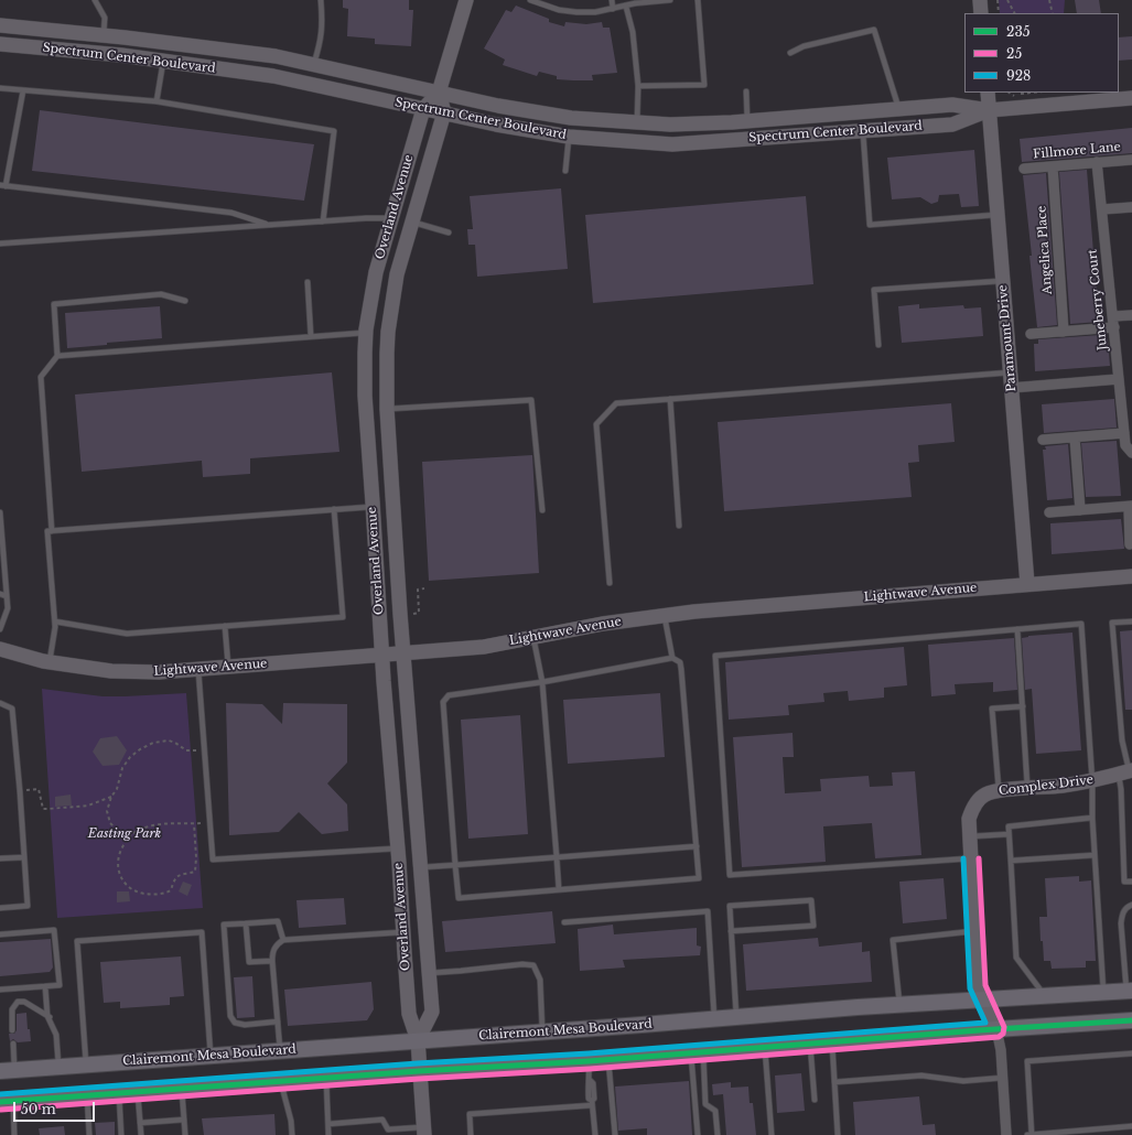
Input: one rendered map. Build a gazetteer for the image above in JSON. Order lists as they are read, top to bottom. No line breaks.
{"streets":{"main road":["Clairemont Mesa Boulevard"],"street":["Spectrum Center Boulevard","Fillmore Lane","Overland Avenue","Angelica Place","Juneberry Court","Paramount Drive","Lightwave Avenue","Complex Drive"]},"crossings":[["Spectrum Center Boulevard","Overland Avenue"],["Spectrum Center Boulevard","Paramount Drive"],["Fillmore Lane","Angelica Place"],["Fillmore Lane","Juneberry Court"],["Overland Avenue","Lightwave Avenue"],["Overland Avenue","Clairemont Mesa Boulevard"],["Paramount Drive","Lightwave Avenue"],["Complex Drive","Clairemont Mesa Boulevard"]],"parks":["Easting Park"],"lines":["transit line 25","transit line 928","transit line 235"],"legend":["235","25","928"],"scale_bar":"50 m"}
